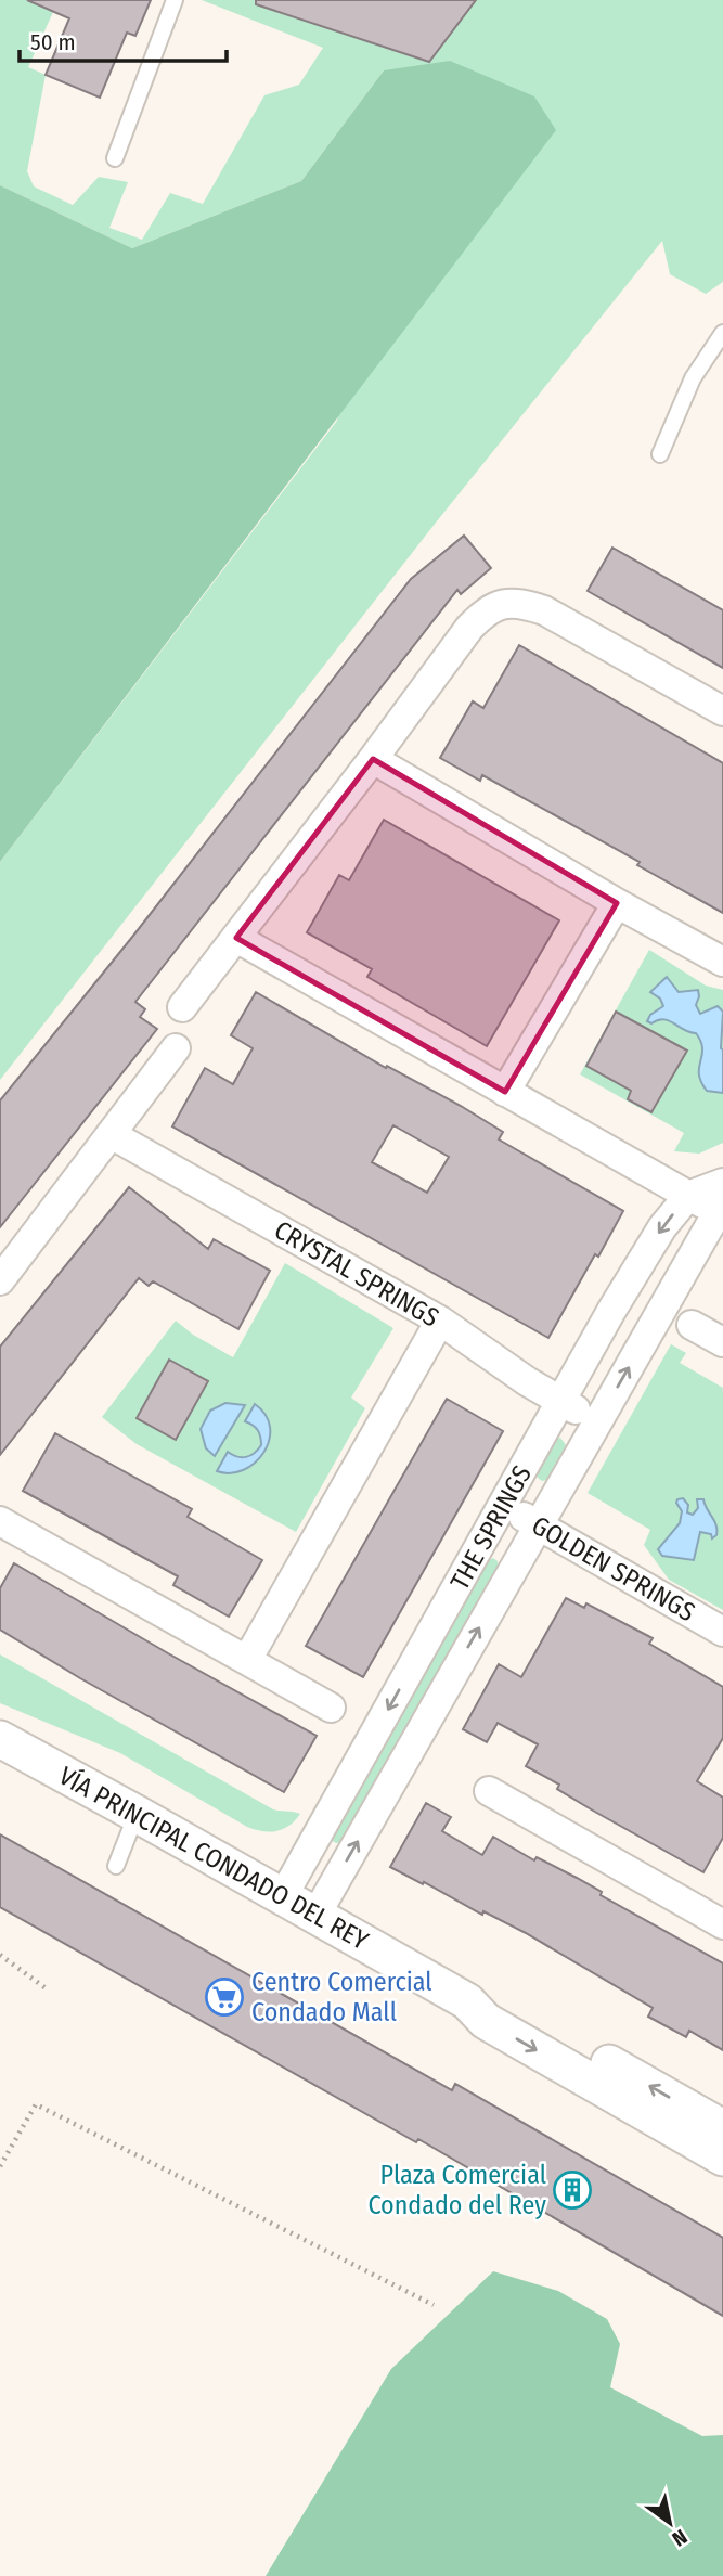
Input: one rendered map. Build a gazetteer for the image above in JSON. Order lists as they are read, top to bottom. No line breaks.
{"streets":{"street":["CRYSTAL SPRINGS","THE SPRINGS","GOLDEN SPRINGS","VÍA PRINCIPAL CONDADO DEL REY"]},"crossings":[["CRYSTAL SPRINGS","THE SPRINGS"],["THE SPRINGS","GOLDEN SPRINGS"],["THE SPRINGS","VÍA PRINCIPAL CONDADO DEL REY"]],"places":{"supermarket":["Centro Comercial Condado Mall"],"building":["Plaza Comercial Condado del Rey"]},"scale_bar":"50 m","north":"bottom right"}
